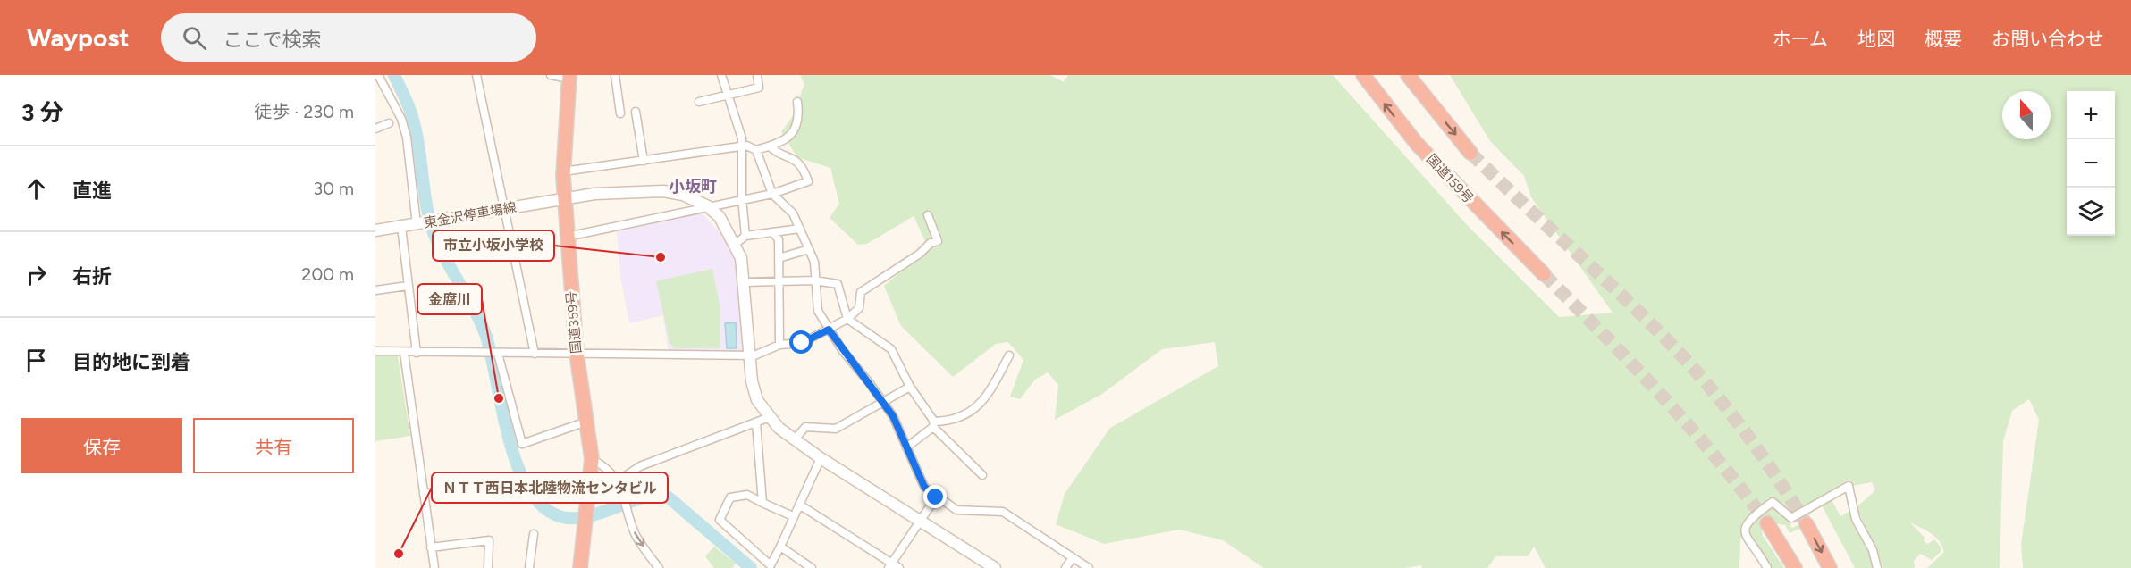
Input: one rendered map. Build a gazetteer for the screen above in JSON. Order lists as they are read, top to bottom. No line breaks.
{"streets":{"highway":["国道159号","国道359号"],"street":["東金沢停車場線"]},"crossings":[["東金沢停車場線","国道359号"]],"districts":["小坂町"],"places":["市立小坂小学校","金腐川","ＮＴＴ西日本北陸物流センタビル"],"north":"top","page":{"header":"Waypost","search":"ここで検索","nav":["ホーム","地図","概要","お問い合わせ"],"heading":["3 分","徒歩 · 230 m"],"map_buttons":["+","−"],"list":[["直進","30 m"],["右折","200 m"],"目的地に到着"],"buttons":["保存","共有"]}}
